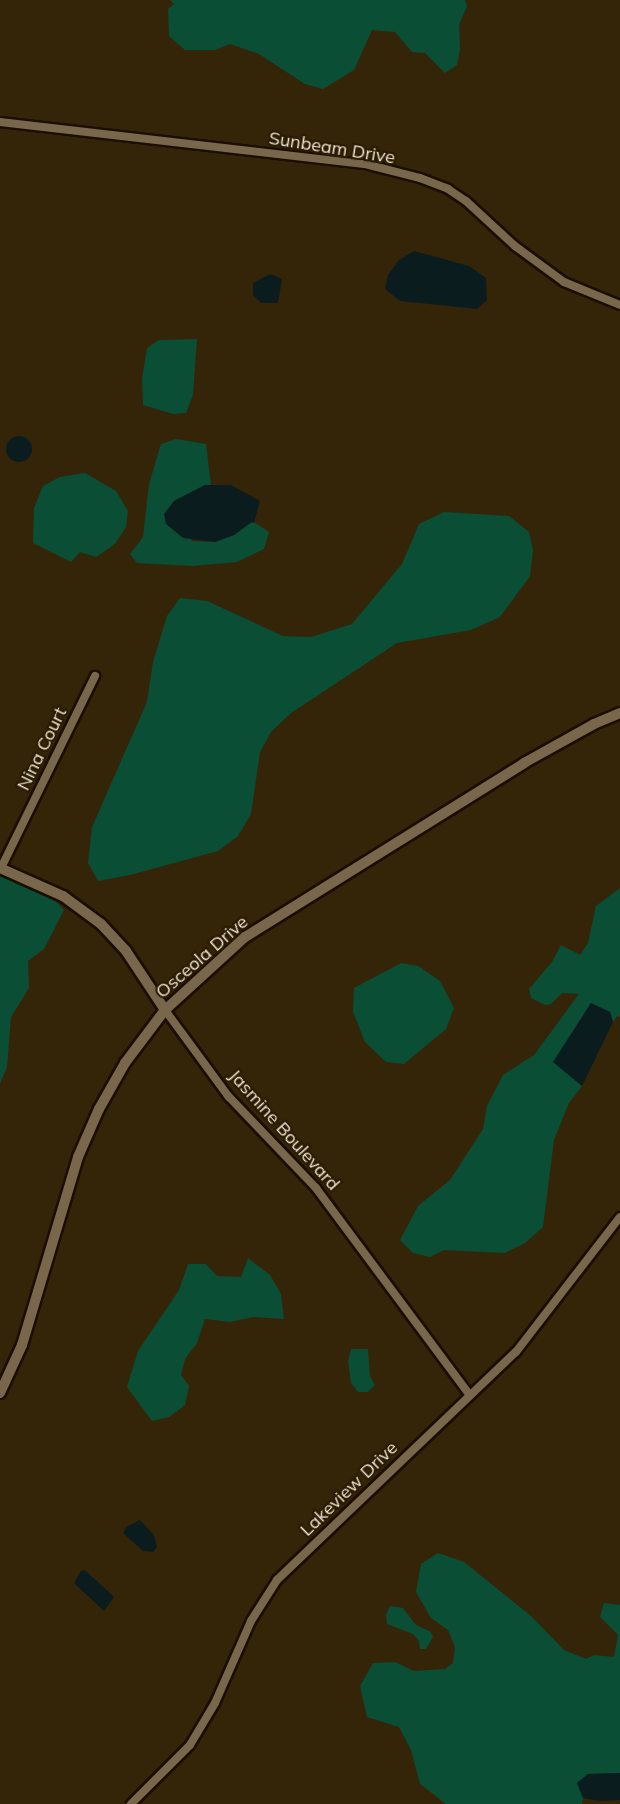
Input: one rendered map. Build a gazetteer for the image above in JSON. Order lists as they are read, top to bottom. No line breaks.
{"streets":{"street":["Sunbeam Drive","Nina Court","Osceola Drive","Jasmine Boulevard","Lakeview Drive"]},"crossings":[["Nina Court","Jasmine Boulevard"],["Osceola Drive","Jasmine Boulevard"],["Jasmine Boulevard","Lakeview Drive"]]}
